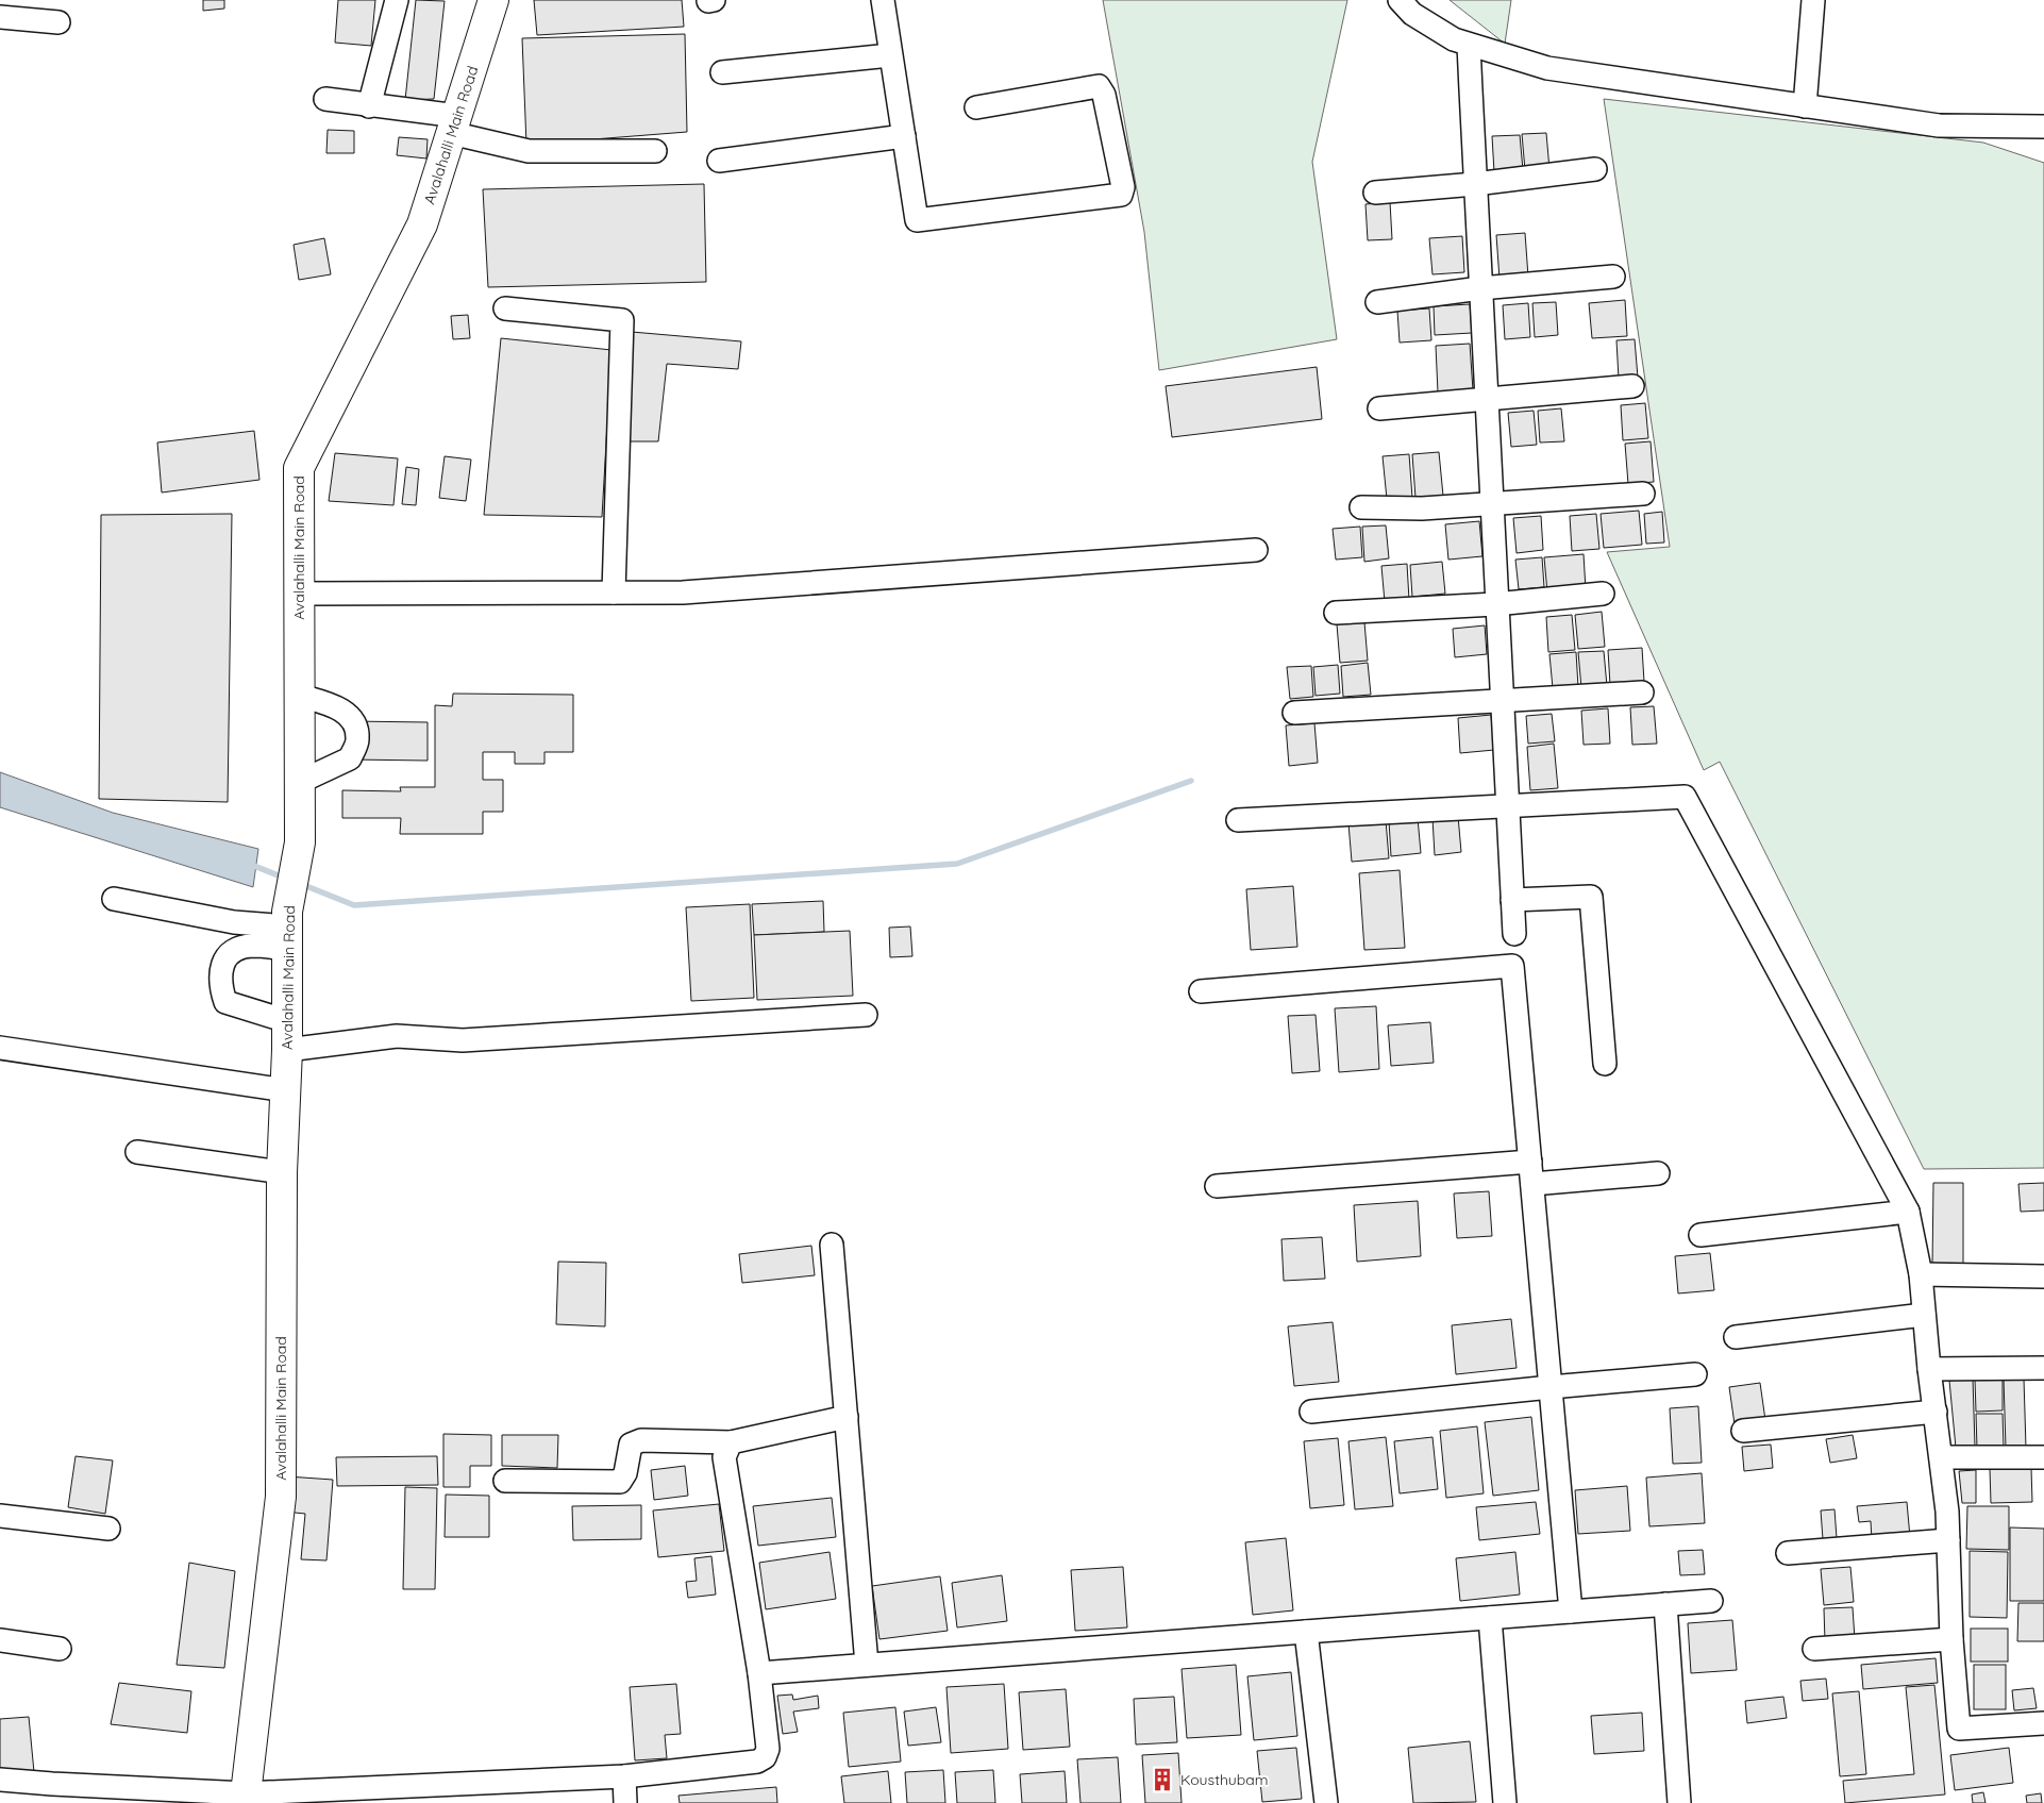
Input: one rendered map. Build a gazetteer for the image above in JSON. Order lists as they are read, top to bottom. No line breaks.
{"streets":{"main road":["Avalahalli Main Road"]},"places":{"building":["Kousthubam"]}}
